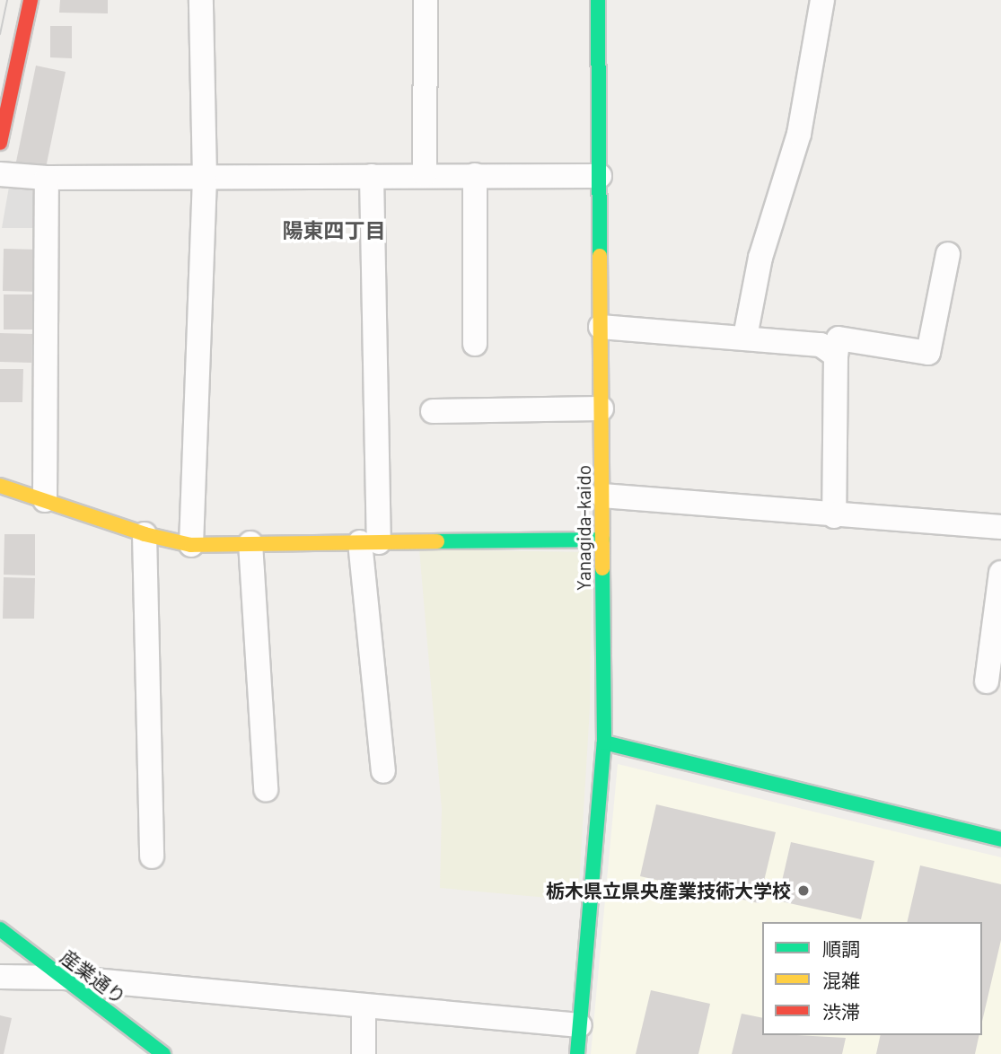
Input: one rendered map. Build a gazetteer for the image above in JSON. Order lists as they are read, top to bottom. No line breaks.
{"streets":{"street":["Yanagida-kaido","産業通り"]},"districts":["陽東四丁目"],"places":["栃木県立県央産業技術大学校"],"legend":["順調","混雑","渋滞"]}
